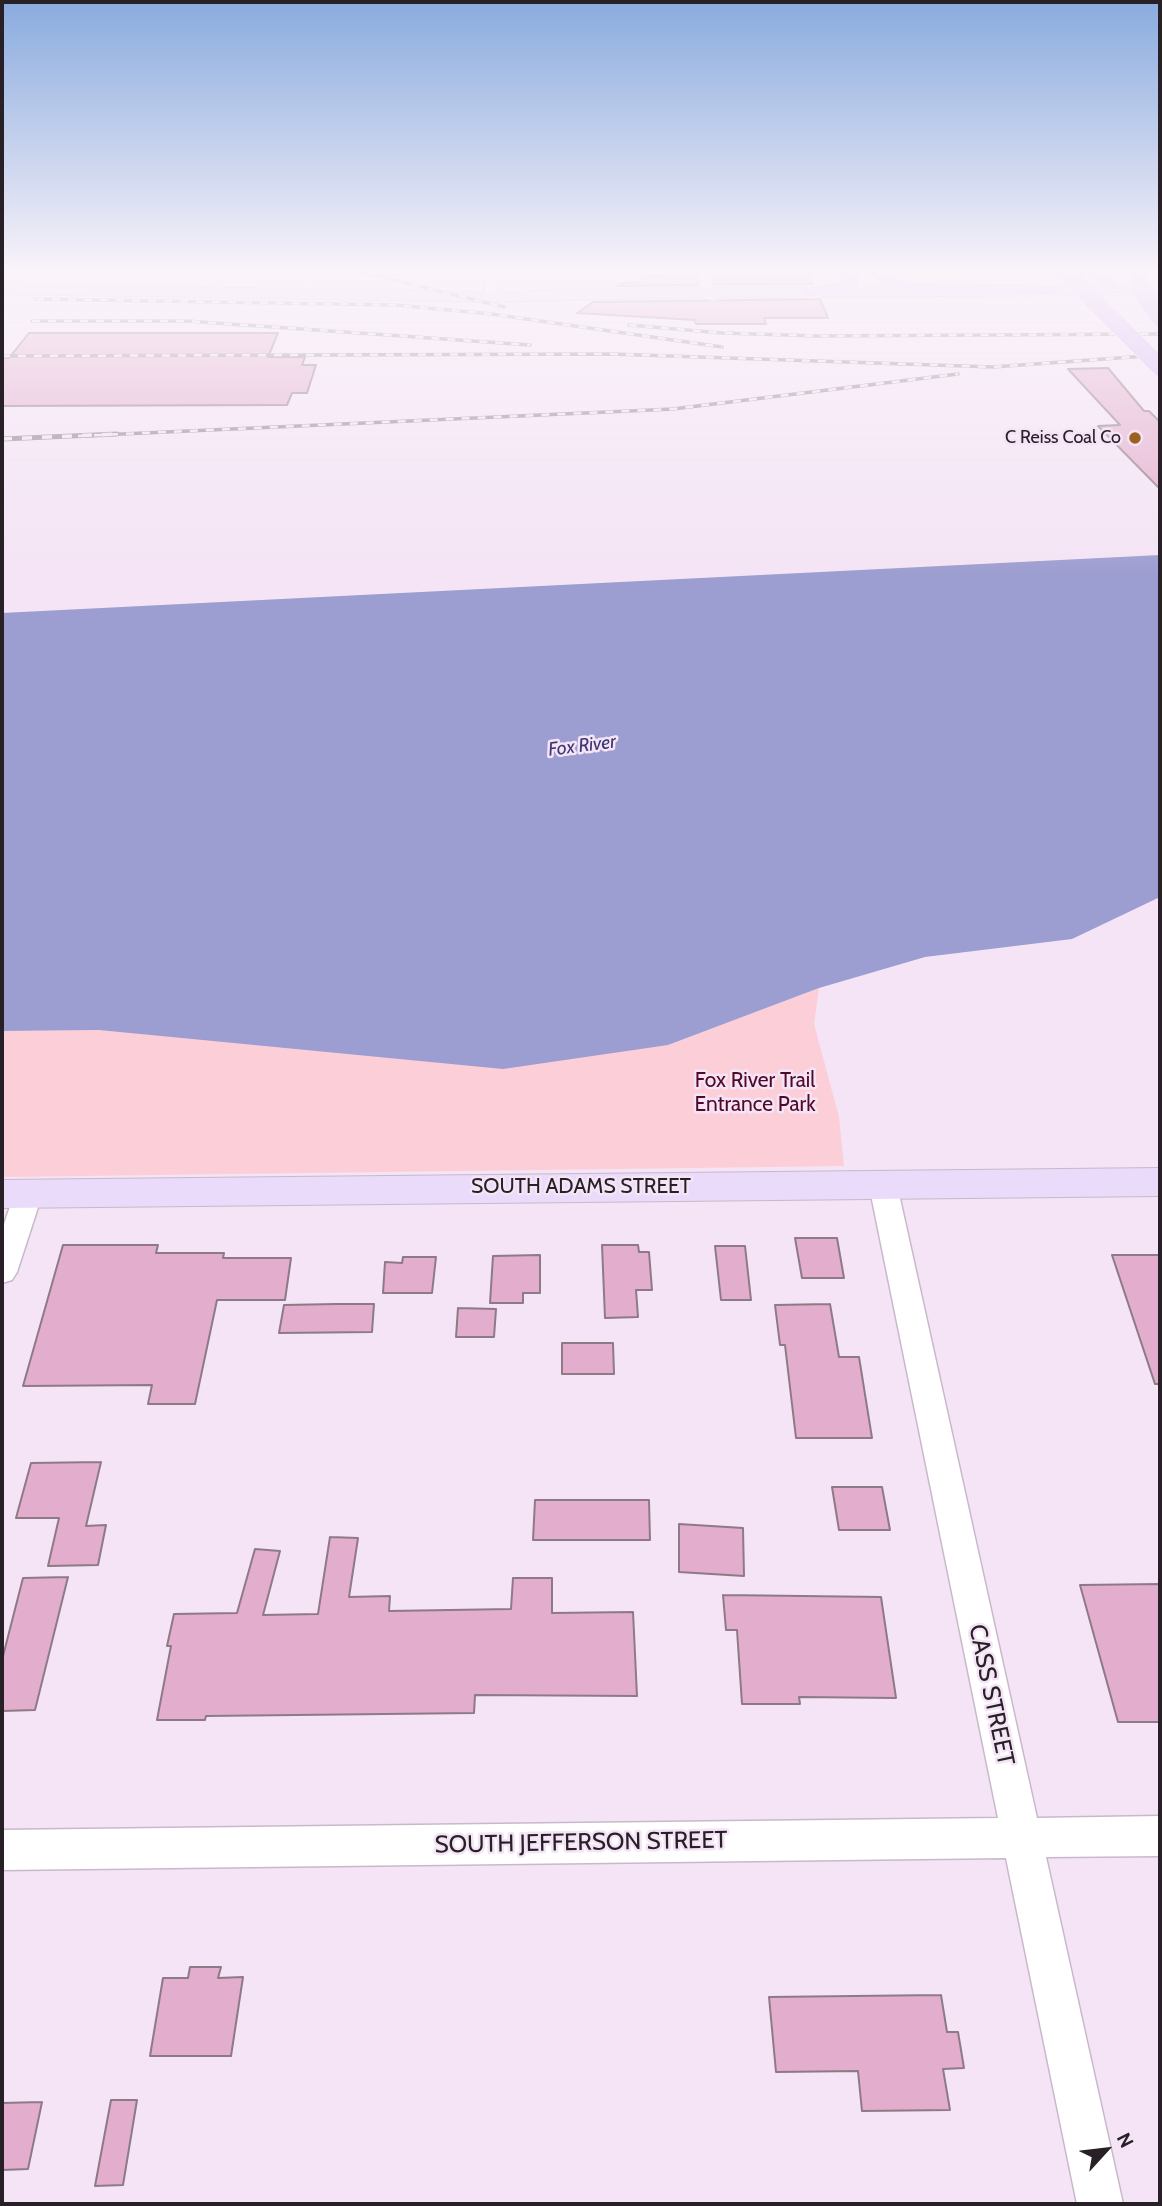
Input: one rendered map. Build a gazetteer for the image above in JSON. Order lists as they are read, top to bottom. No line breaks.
{"streets":{"street":["SOUTH ADAMS STREET","CASS STREET","SOUTH JEFFERSON STREET"]},"crossings":[["SOUTH ADAMS STREET","CASS STREET"],["CASS STREET","SOUTH JEFFERSON STREET"]],"water":["Fox River"],"parks":["Fox River Trail Entrance Park"],"places":["C Reiss Coal Co"],"north":"top right"}
